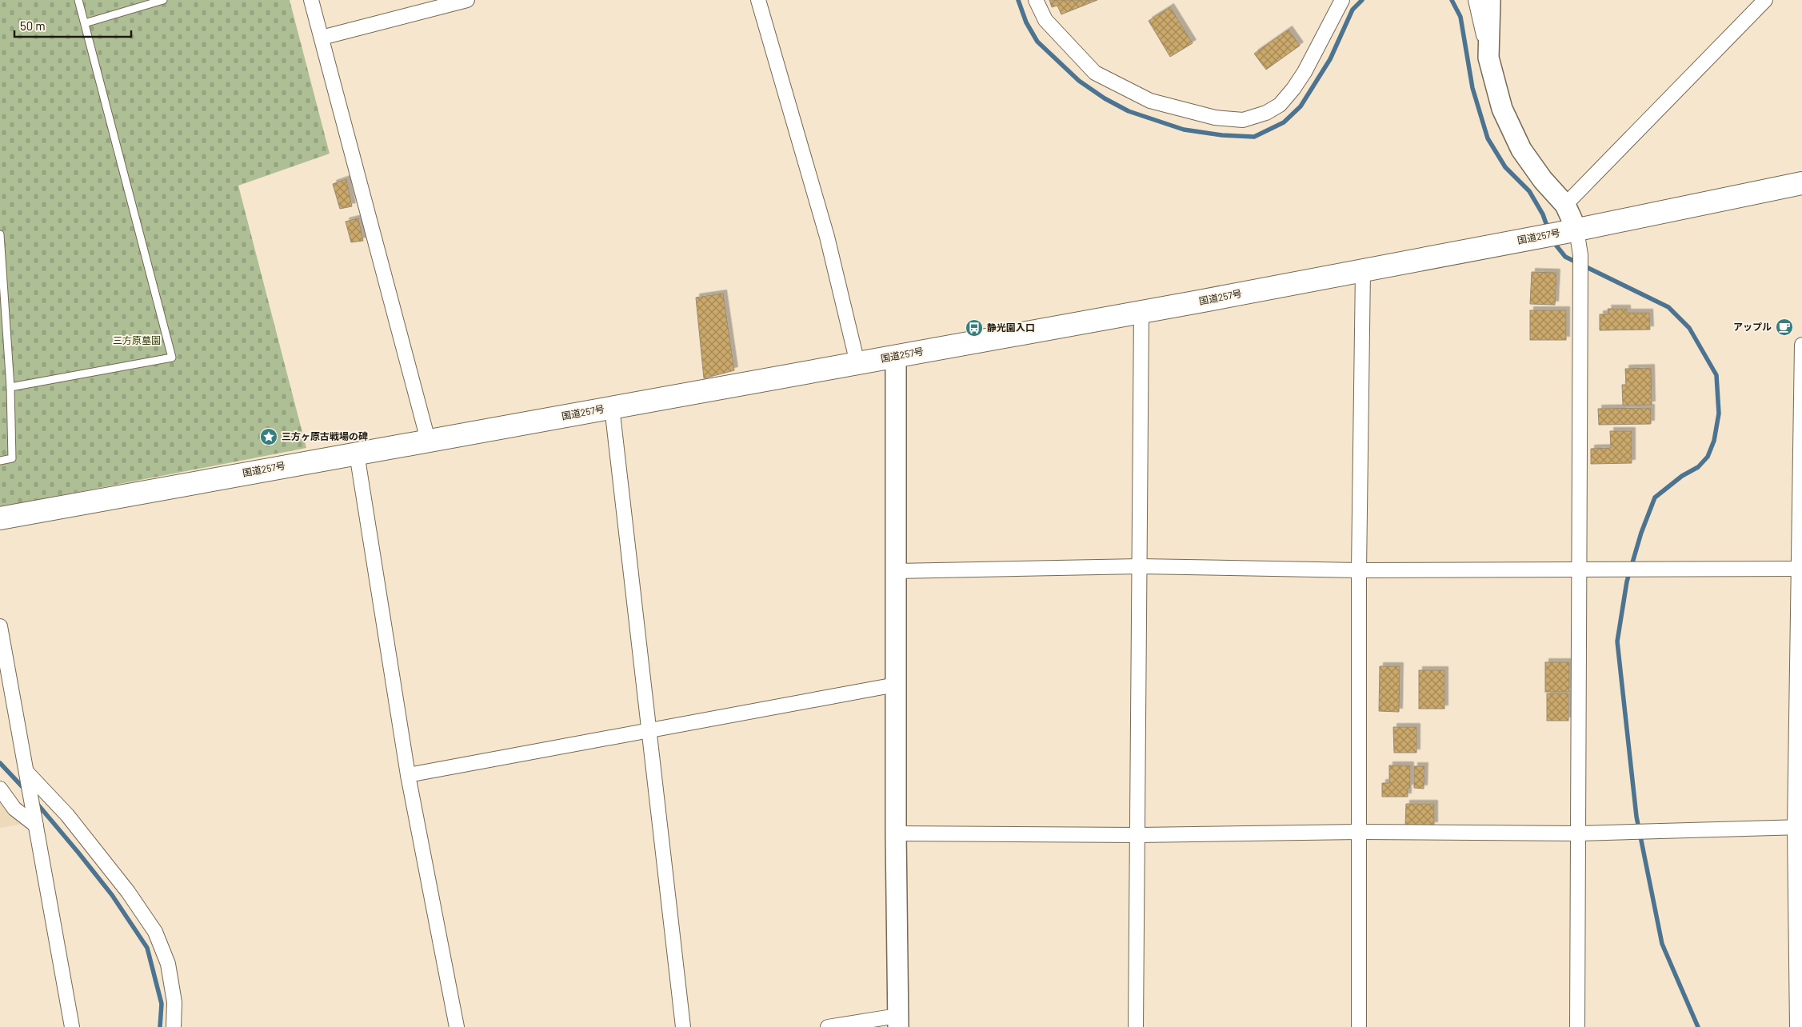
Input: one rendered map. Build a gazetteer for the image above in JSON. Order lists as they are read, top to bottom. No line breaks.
{"streets":{"highway":["国道257号"]},"parks":["三方原墓園"],"places":{"cafe":["アップル"],"bus stop":["静光園入口"],"place":["三方ヶ原古戦場の碑"]},"scale_bar":"50 m"}
